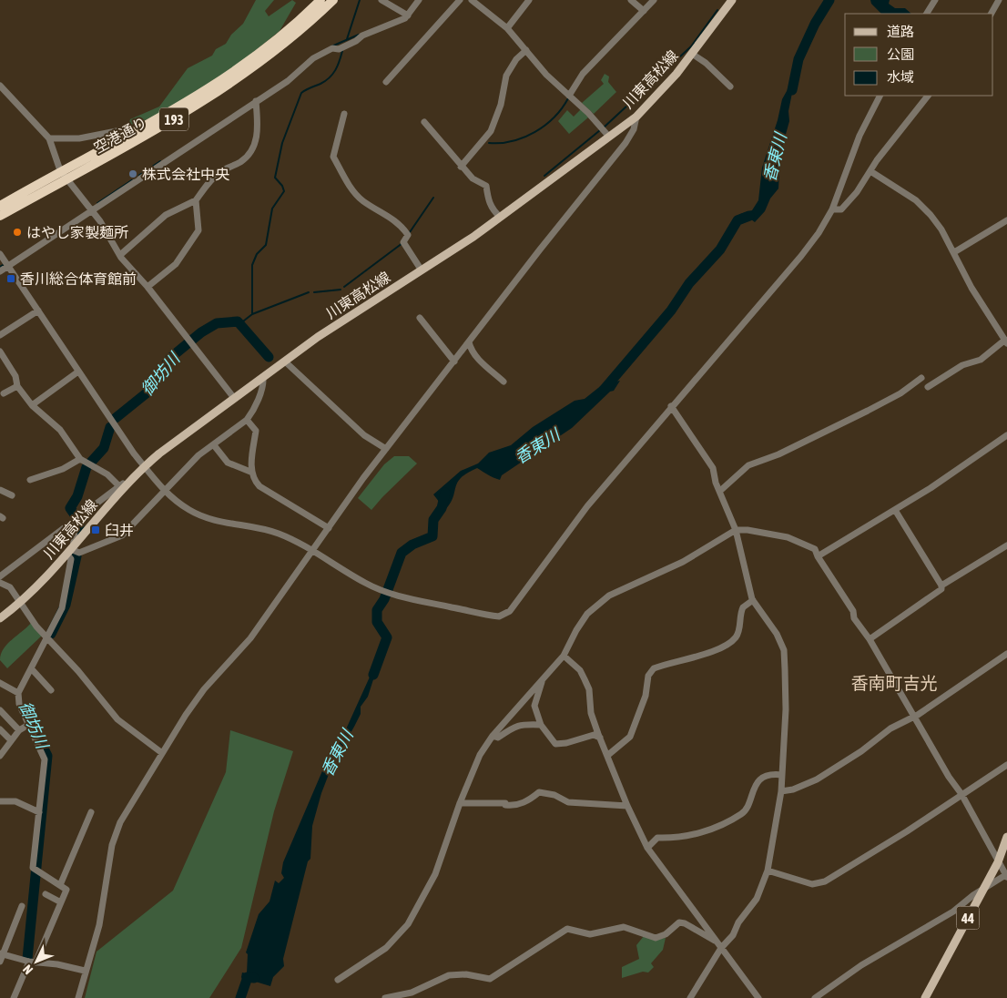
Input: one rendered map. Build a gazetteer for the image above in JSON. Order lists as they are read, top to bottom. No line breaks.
{"streets":{"highway":["193","空港通り"],"main road":["川東高松線","44"]},"districts":["香南町吉光"],"water":["香東川","御坊川"],"places":{"other":["株式会社中央","はやし家製麺所"],"transit":["香川総合体育館前","臼井"]},"legend":["道路","公園","水域"],"north":"bottom left"}
